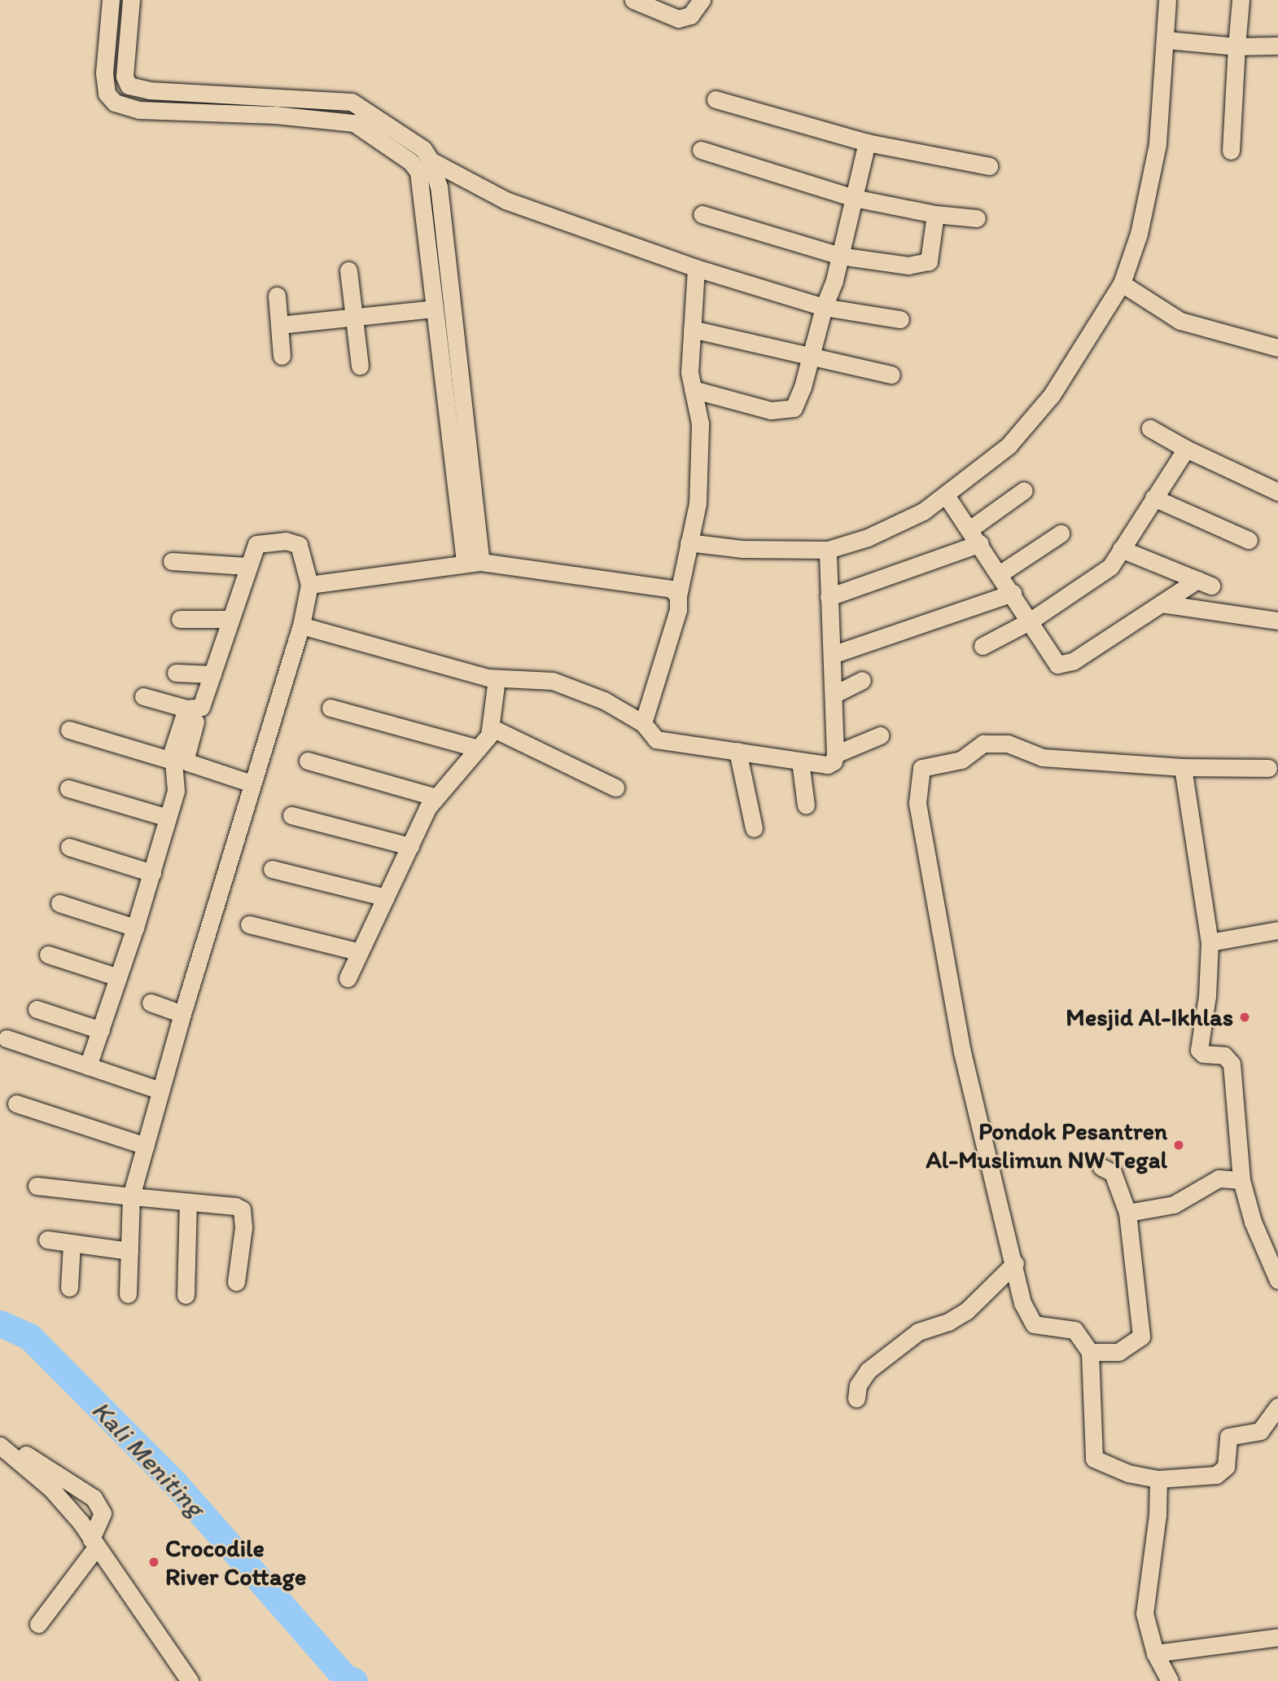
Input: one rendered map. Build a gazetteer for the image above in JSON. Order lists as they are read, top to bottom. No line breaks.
{"water":["Kali Meniting"],"places":["Mesjid Al-Ikhlas","Pondok Pesantren Al-Muslimun NW Tegal","Crocodile River Cottage"]}
